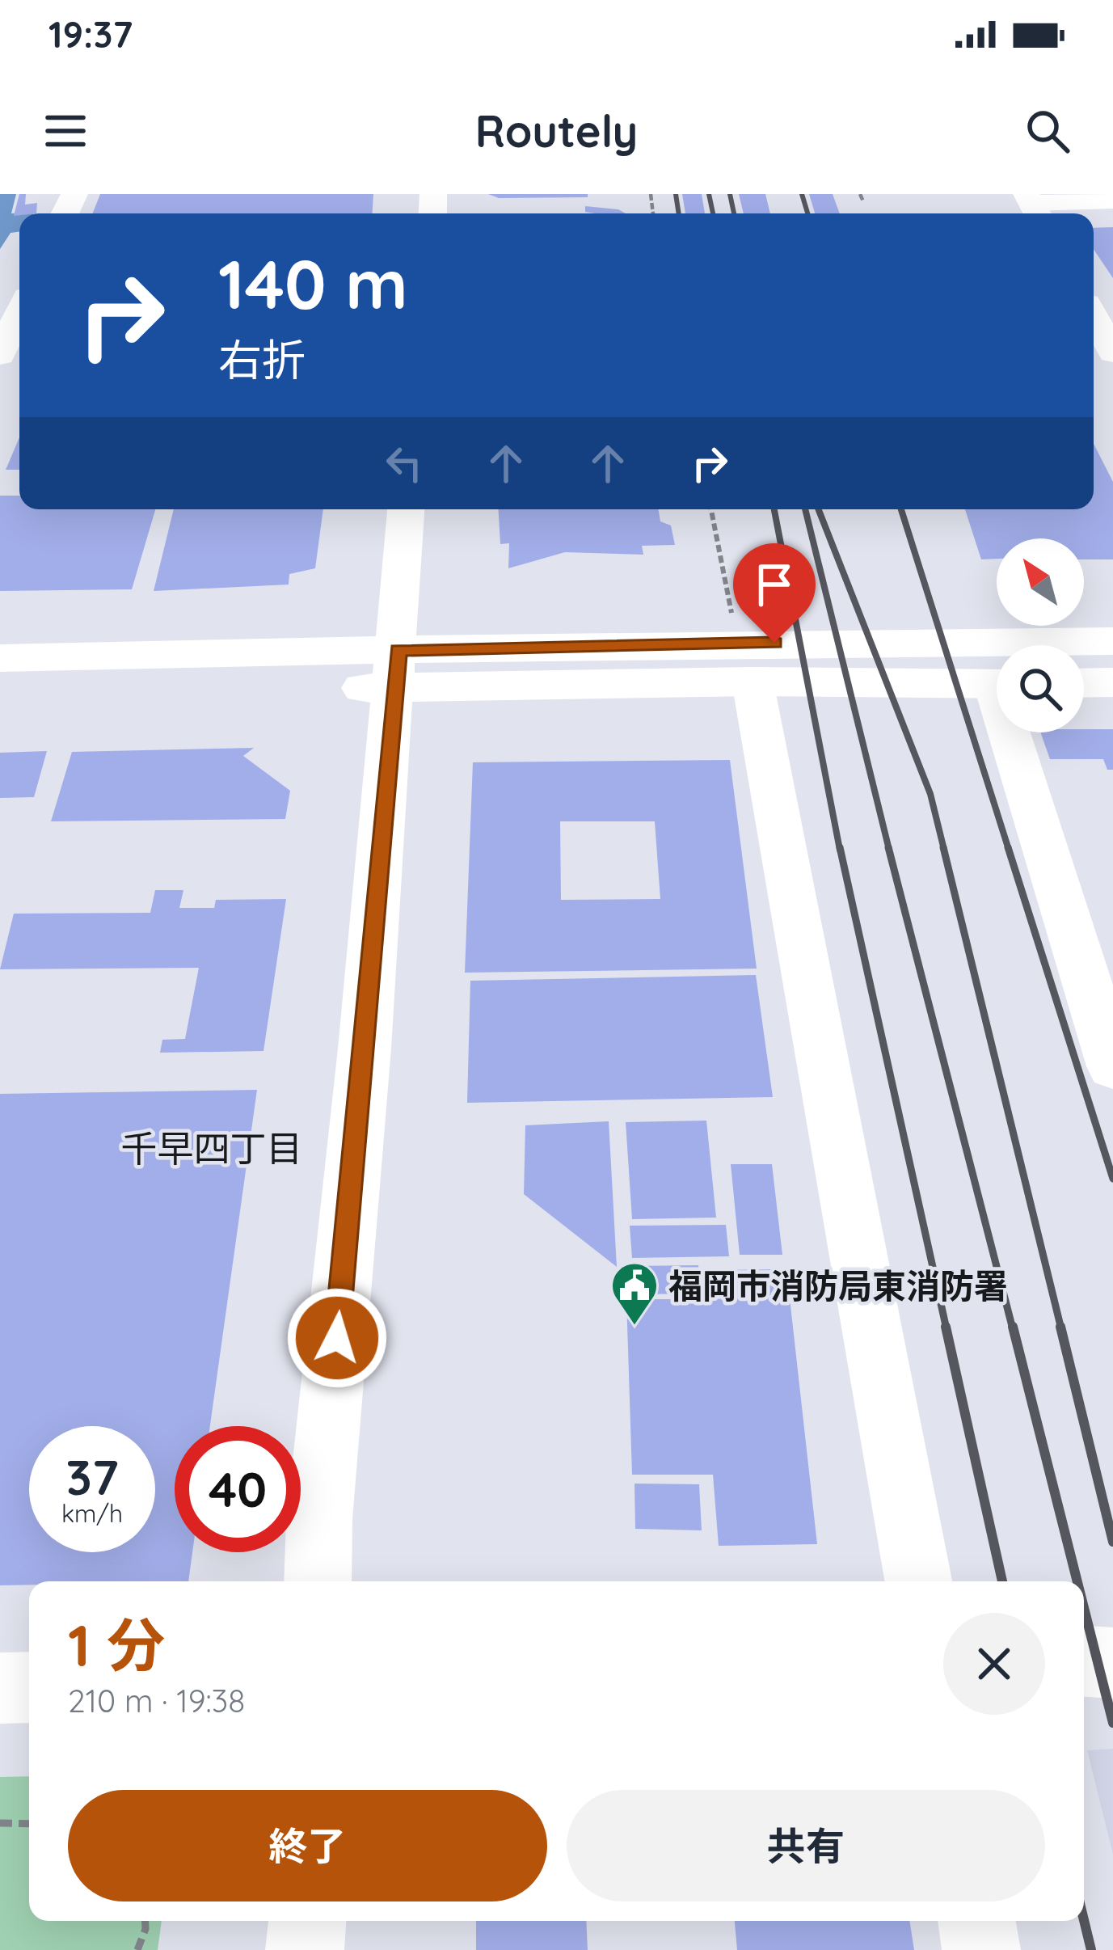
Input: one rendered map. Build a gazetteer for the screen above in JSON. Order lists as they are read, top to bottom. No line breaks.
{"districts":["千早四丁目"],"places":{"public building":["福岡市消防局東消防署"]},"north":"top left","page":{"status":"19:37","header":"Routely","turn":["140 m","右折"],"speed":"37 km/h","limit":"40","heading":["1 分","210 m · 19:38"],"buttons":["終了","共有"]}}
